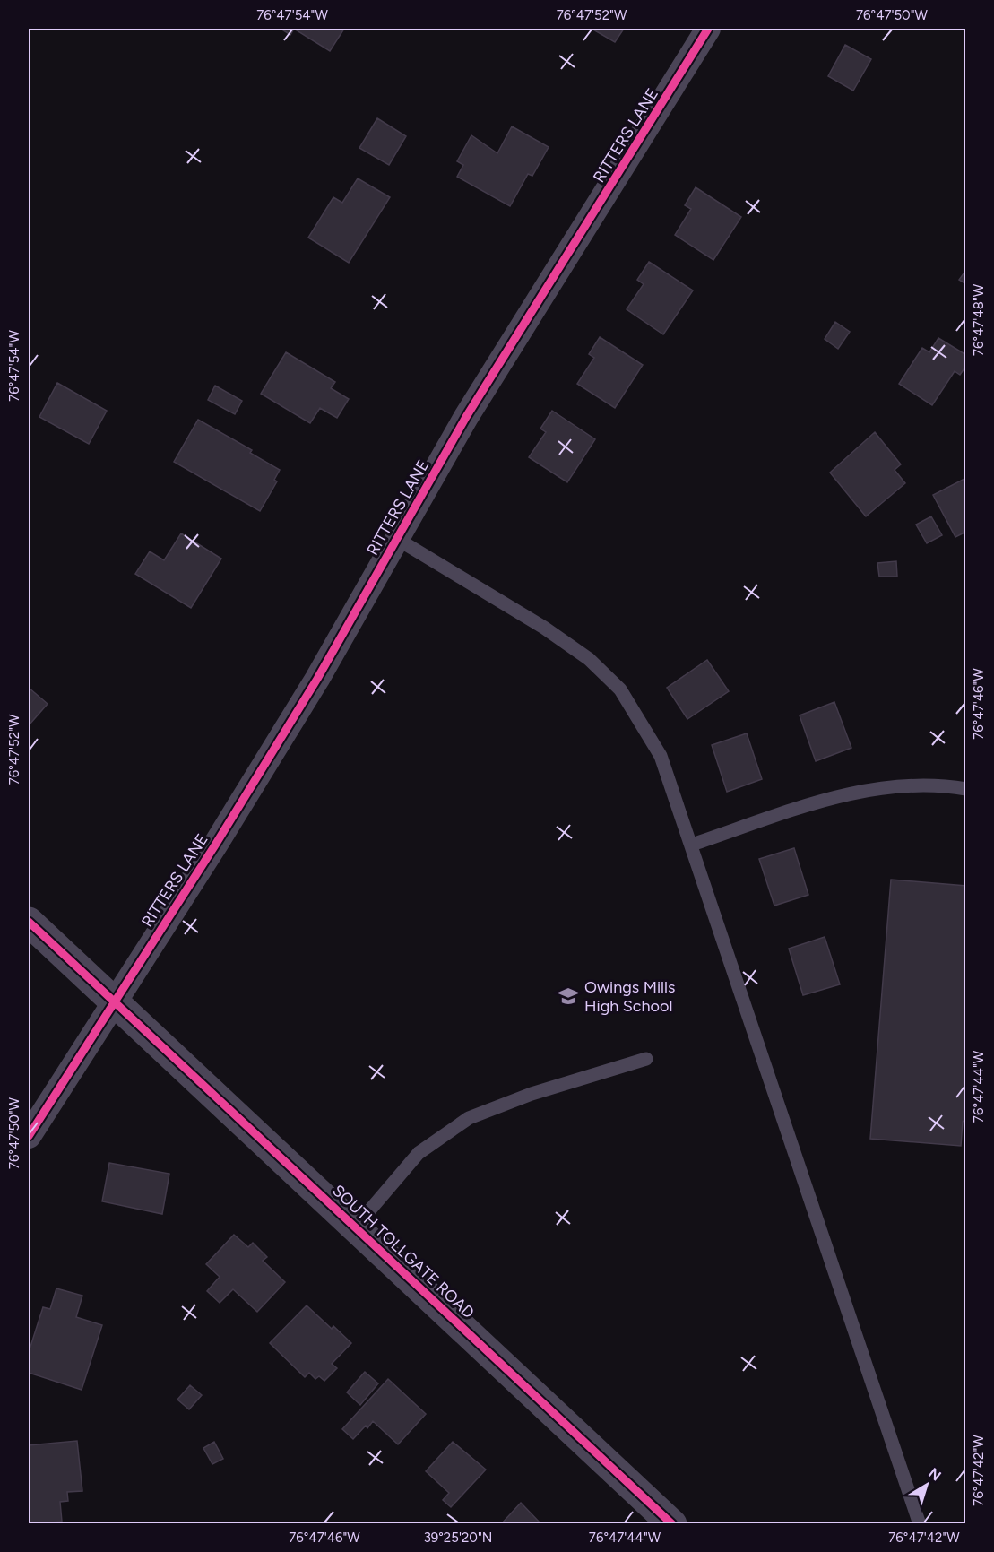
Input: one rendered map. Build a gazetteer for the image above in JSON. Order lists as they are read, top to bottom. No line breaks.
{"streets":{"street":["RITTERS LANE","SOUTH TOLLGATE ROAD"]},"crossings":[["RITTERS LANE","SOUTH TOLLGATE ROAD"]],"places":{"school or university":["Owings Mills High School"]},"north":"top right","coordinates":["76°47'54\"W","76°47'52\"W","76°47'50\"W","76°47'48\"W","76°47'46\"W","76°47'44\"W","76°47'42\"W","39°25'20\"N"]}
